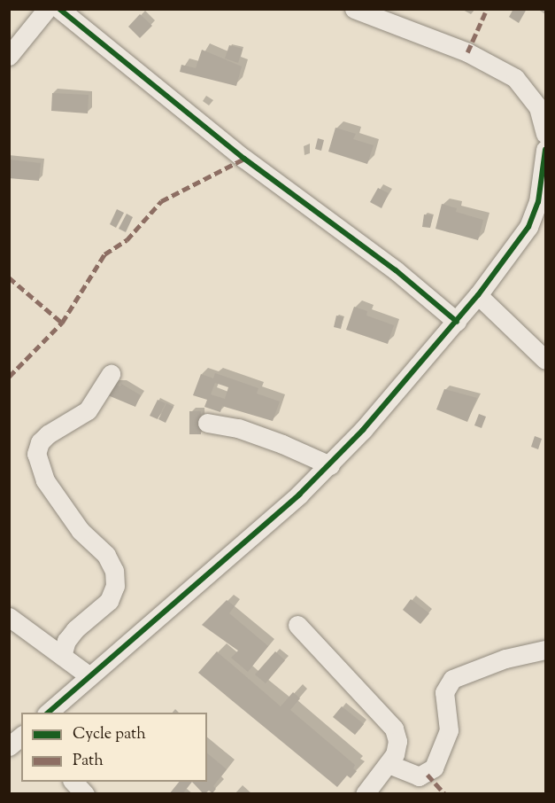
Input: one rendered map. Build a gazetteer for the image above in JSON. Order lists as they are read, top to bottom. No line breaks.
{"legend":["Cycle path","Path"]}
